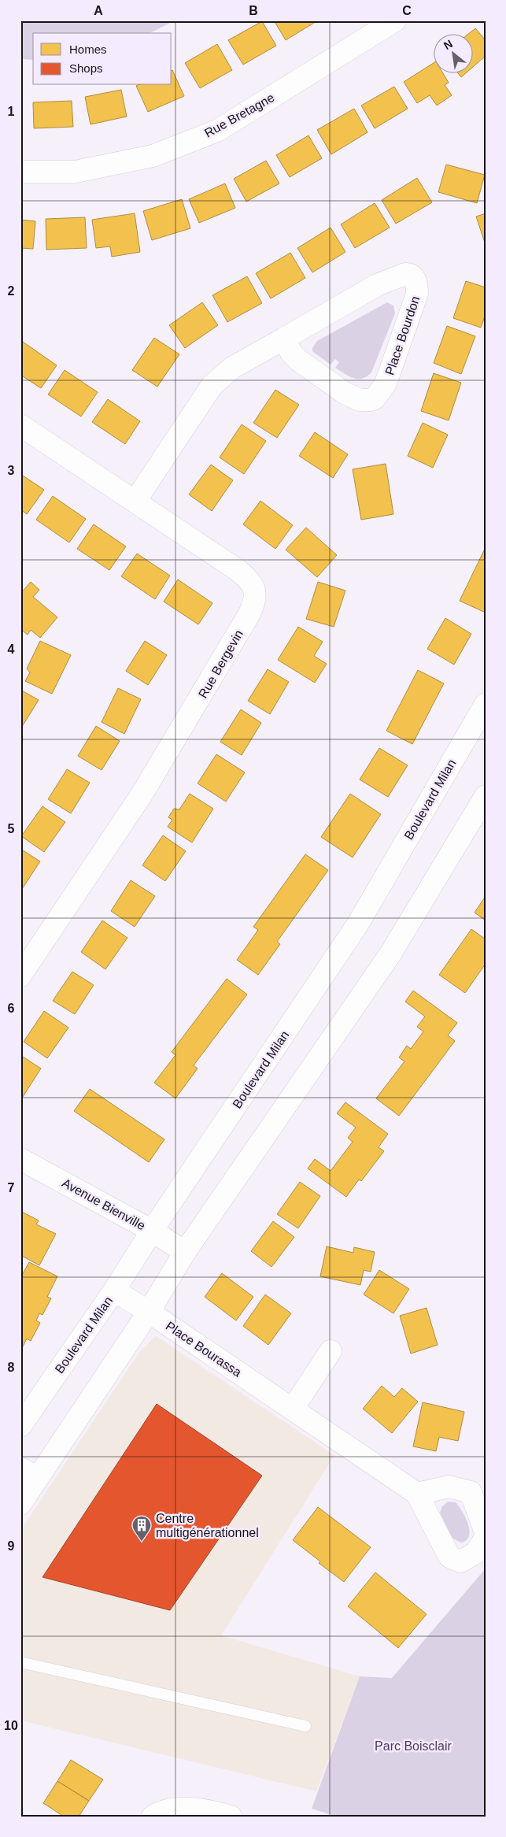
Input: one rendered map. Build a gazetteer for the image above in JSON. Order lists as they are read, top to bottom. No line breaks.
{"streets":{"street":["Rue Bretagne","Place Bourdon","Rue Bergevin","Boulevard Milan","Avenue Bienville","Place Bourassa"]},"crossings":[["Place Bourdon","Rue Bergevin"],["Boulevard Milan","Avenue Bienville"],["Boulevard Milan","Place Bourassa"]],"parks":["Parc Boisclair"],"places":{"building":["Centre multigénérationnel"]},"legend":["Homes","Shops"],"north":"top left","grid":{"columns":["A","B","C"],"rows":["1","2","3","4","5","6","7","8","9","10"]}}
